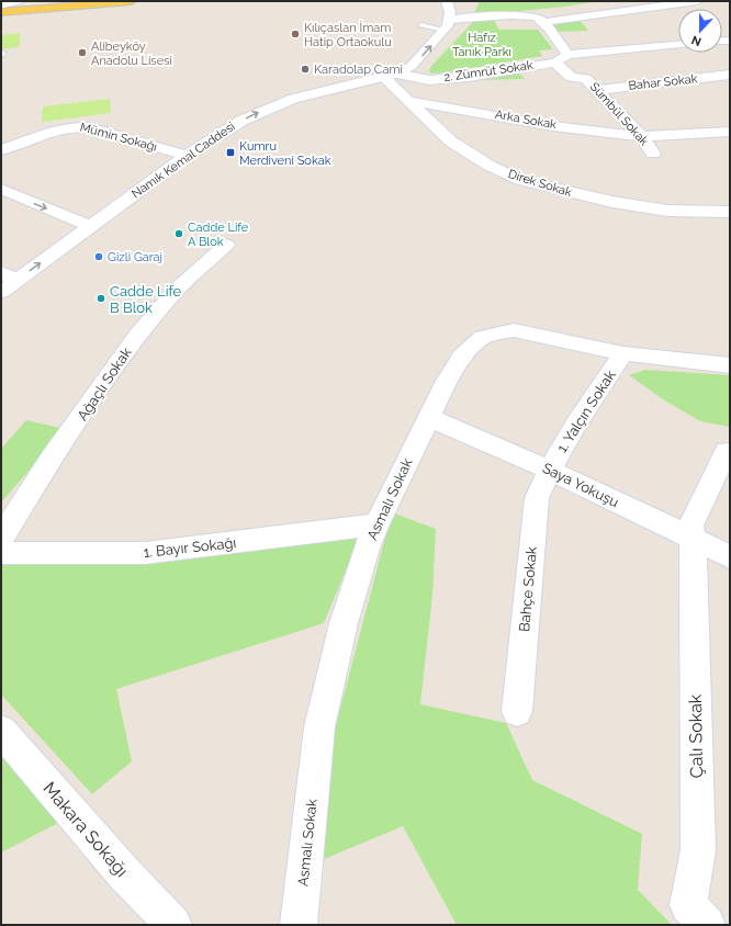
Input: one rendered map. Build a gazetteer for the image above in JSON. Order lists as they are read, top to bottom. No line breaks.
{"streets":{"street":["2. Zümrüt Sokak","Bahar Sokak","Sümbül Sokak","Arka Sokak","Mümin Sokağı","Namık Kemal Caddesi","Direk Sokak","Ağaçlı Sokak","1. Yalçın Sokak","Saya Yokuşu","Asmalı Sokak","1. Bayır Sokağı","Bahçe Sokak","Çalı Sokak","Makara Sokağı"]},"crossings":[["2. Zümrüt Sokak","Sümbül Sokak"],["2. Zümrüt Sokak","Namık Kemal Caddesi"],["2. Zümrüt Sokak","Direk Sokak"],["Bahar Sokak","Sümbül Sokak"],["Sümbül Sokak","Arka Sokak"],["Arka Sokak","Direk Sokak"],["Mümin Sokağı","Namık Kemal Caddesi"],["Namık Kemal Caddesi","Direk Sokak"],["1. Yalçın Sokak","Saya Yokuşu"],["1. Yalçın Sokak","Asmalı Sokak"],["1. Yalçın Sokak","Bahçe Sokak"],["Saya Yokuşu","Asmalı Sokak"],["Saya Yokuşu","Bahçe Sokak"],["Saya Yokuşu","Çalı Sokak"],["Asmalı Sokak","1. Bayır Sokağı"]],"one_way":["Namık Kemal Caddesi"],"parks":["Hafız Tanık Parkı"],"places":{"other":["Kılıçaslan İmam Hatip Ortaokulu","Alibeyköy Anadolu Lisesi","Karadolap Cami","Cadde Life A Blok","Gizli Garaj","Cadde Life B Blok"],"transit":["Kumru Merdiveni Sokak"]},"north":"bottom"}
